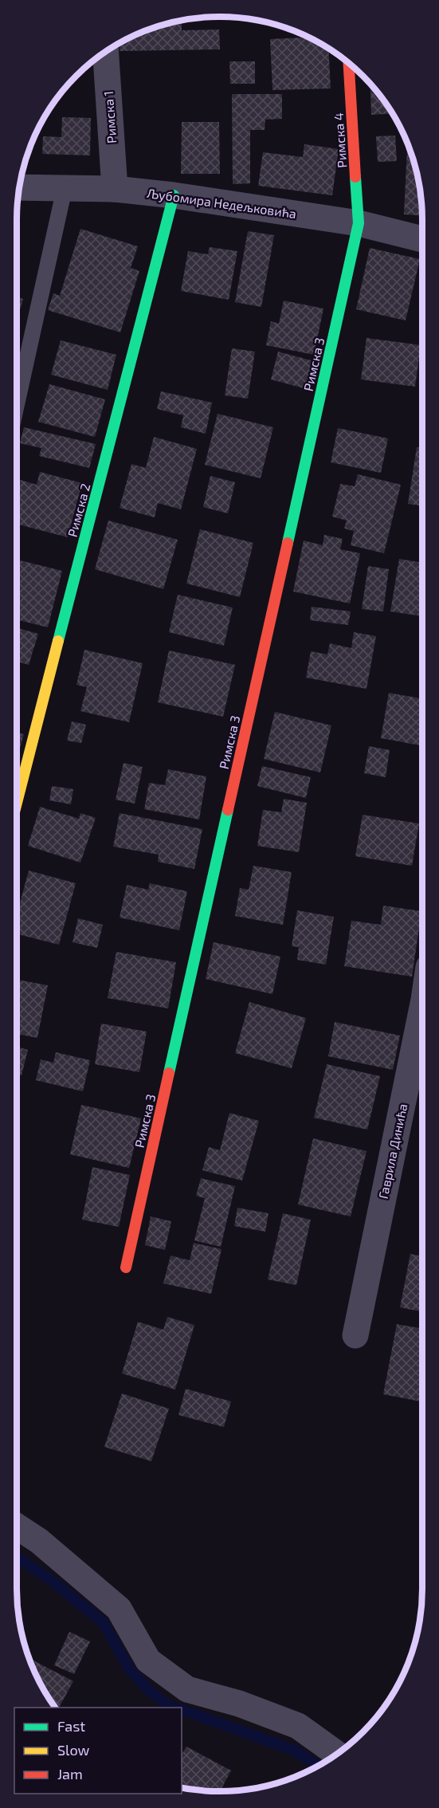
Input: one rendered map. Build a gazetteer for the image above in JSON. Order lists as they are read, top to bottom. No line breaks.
{"streets":{"street":["Римска 1","Римска 4","Љубомира Недељковића","Римска 3","Римска 2","Гаврила Динића"]},"crossings":[["Римска 1","Љубомира Недељковића"],["Римска 4","Љубомира Недељковића"],["Римска 4","Римска 3"],["Љубомира Недељковића","Римска 3"],["Љубомира Недељковића","Римска 2"]],"legend":["Fast","Slow","Jam"]}
